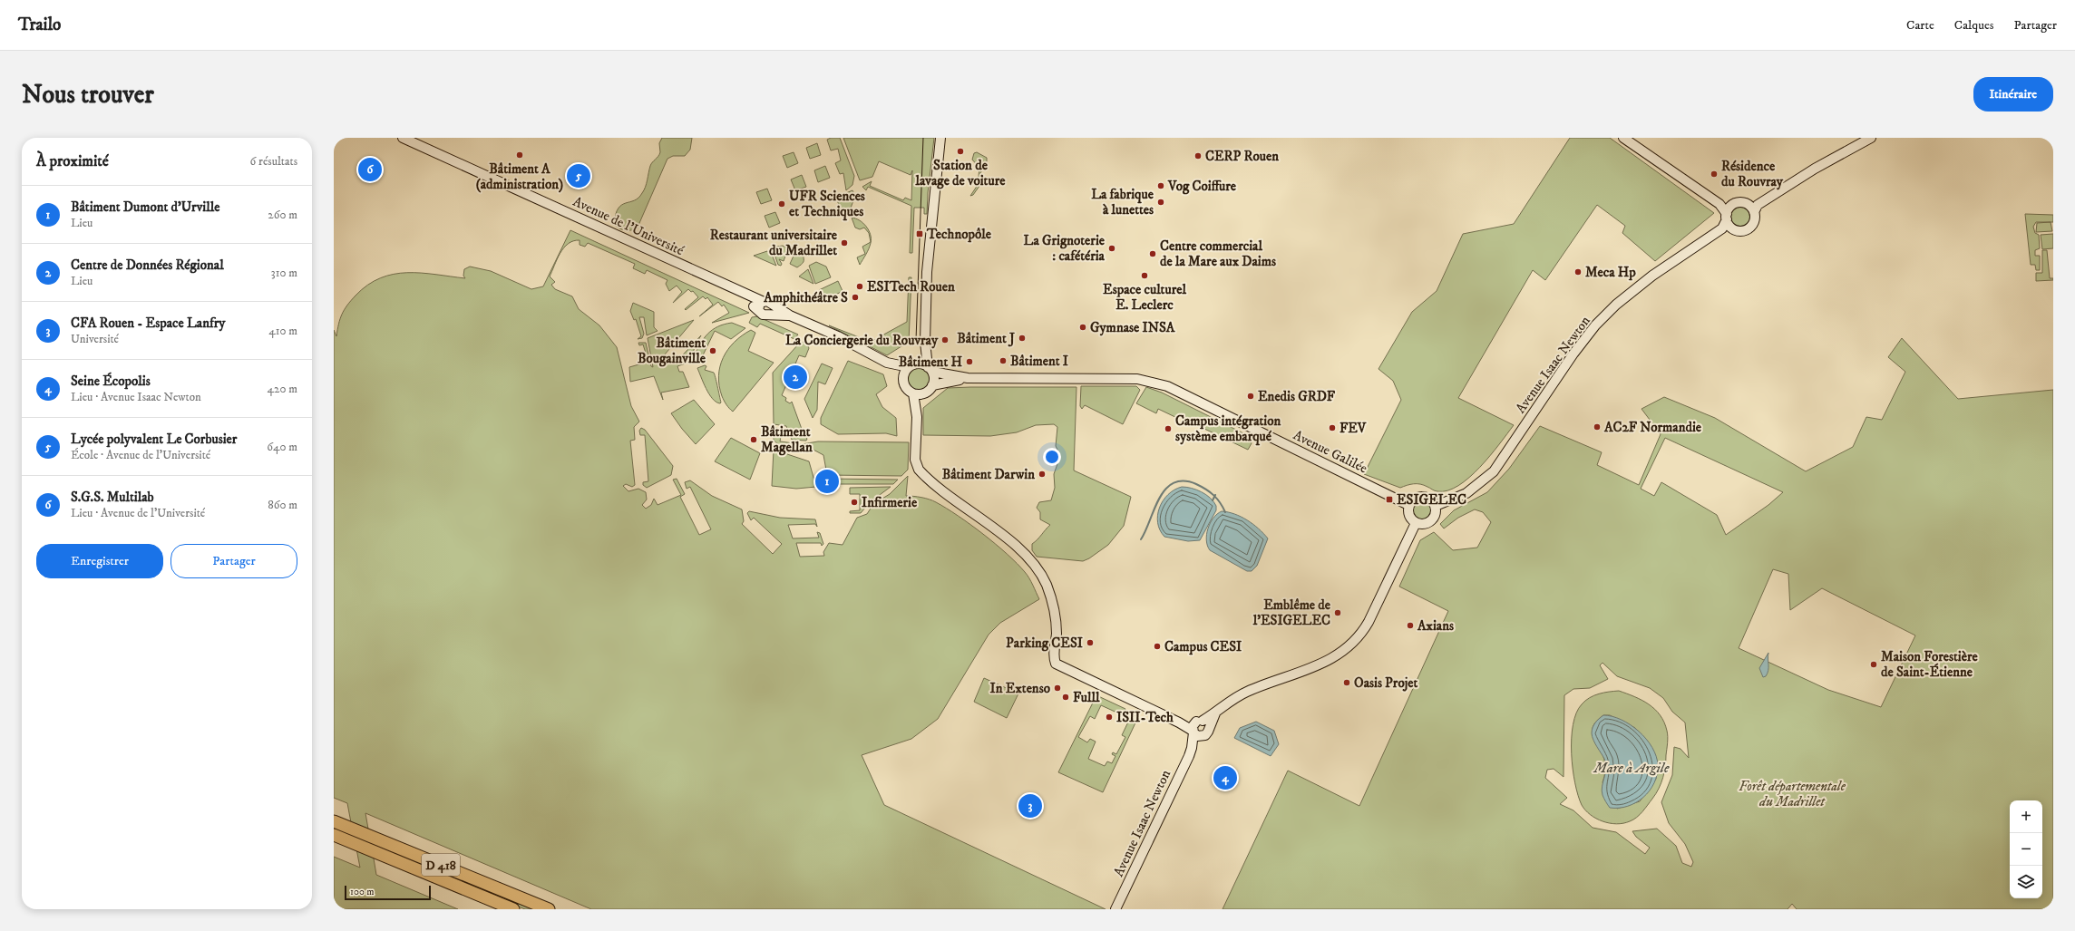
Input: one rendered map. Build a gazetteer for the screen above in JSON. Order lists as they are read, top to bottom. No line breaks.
{"streets":{"highway":["D 418"],"street":["Avenue de l'Université","Avenue Isaac Newton","Avenue Galilée"]},"crossings":[["Avenue Isaac Newton","Avenue Galilée"]],"water":["Mare à Argile"],"parks":["Forêt départementale du Madrillet"],"places":{"other":["Station de lavage de voiture","Bâtiment A (administration)","CERP Rouen","Résidence du Rouvray","Vog Coiffure","La fabrique à lunettes","UFR Sciences et Techniques","Restaurant universitaire du Madrillet","La Grignoterie : cafétéria","Centre commercial de la Mare aux Daims","Meca Hp","Espace culturel E. Leclerc","ESITech Rouen","Amphithéâtre S","Gymnase INSA","Bâtiment J","La Conciergerie du Rouvray","Bâtiment Bougainville","Bâtiment I","Bâtiment H","Enedis GRDF","AC2F Normandie","FEV","Campus intégration système embarqué","Bâtiment Magellan","Bâtiment Darwin","Infirmerie","Emblême de l'ESIGELEC","Axians","Parking CESI","Campus CESI","Maison Forestière de Saint-Étienne","Oasis Projet","In Extenso","Fulll","ISII-Tech"],"transit":["Technopôle","ESIGELEC"]},"scale_bar":"100 m","page":{"header":"Trailo","nav":["Carte","Calques","Partager"],"buttons":["Itinéraire",["Enregistrer","Partager"]],"title":"Nous trouver","heading":["À proximité","6 résultats"],"pins":["6","5","2","1","4","3"],"list":[{"mark":"1","name":"Bâtiment Dumont d'Urville","note":"Lieu","value":"260 m"},{"mark":"2","name":"Centre de Données Régional","note":"Lieu","value":"310 m"},{"mark":"3","name":"CFA Rouen - Espace Lanfry","note":"Université","value":"410 m"},{"mark":"4","name":"Seine Écopolis","note":"Lieu · Avenue Isaac Newton","value":"420 m"},{"mark":"5","name":"Lycée polyvalent Le Corbusier","note":"École · Avenue de l'Université","value":"640 m"},{"mark":"6","name":"S.G.S. Multilab","note":"Lieu · Avenue de l'Université","value":"860 m"}],"map_buttons":["+","−"],"scale":"100 m"}}
